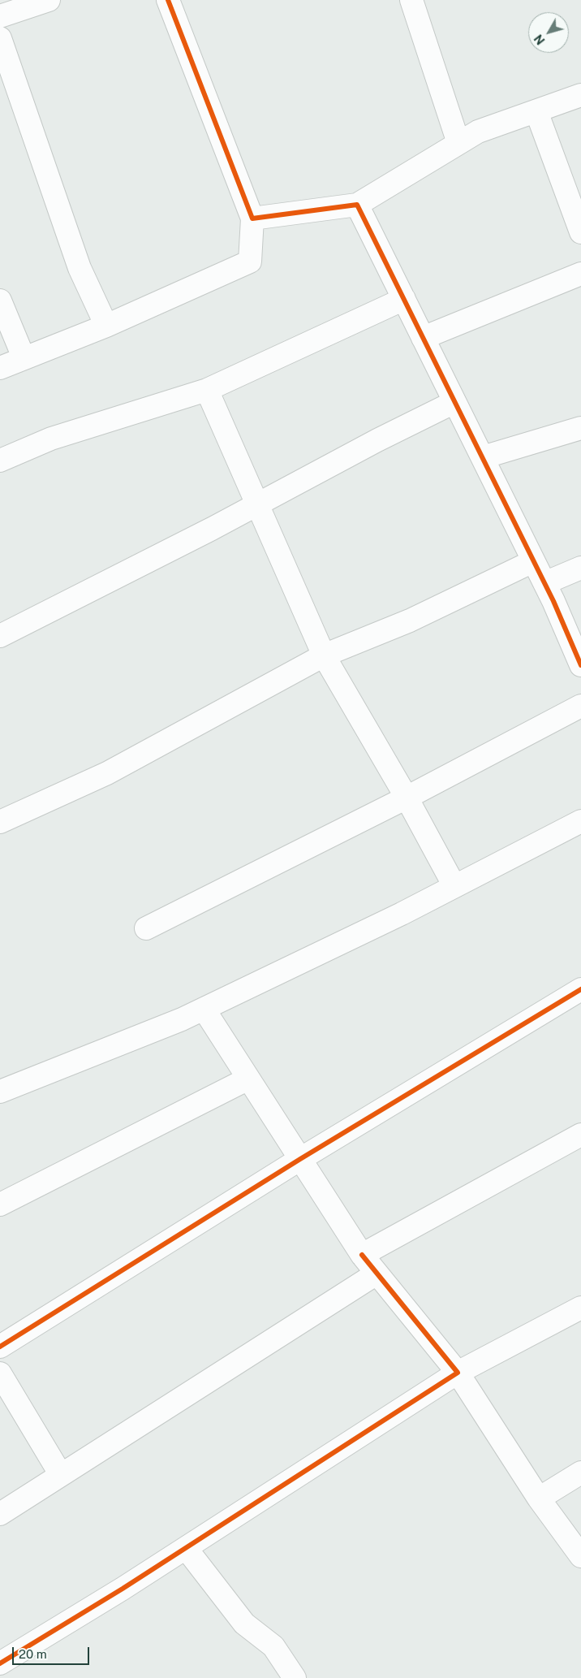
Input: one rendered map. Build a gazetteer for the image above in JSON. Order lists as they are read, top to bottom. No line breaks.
{"scale_bar":"20 m","north":"bottom left"}
